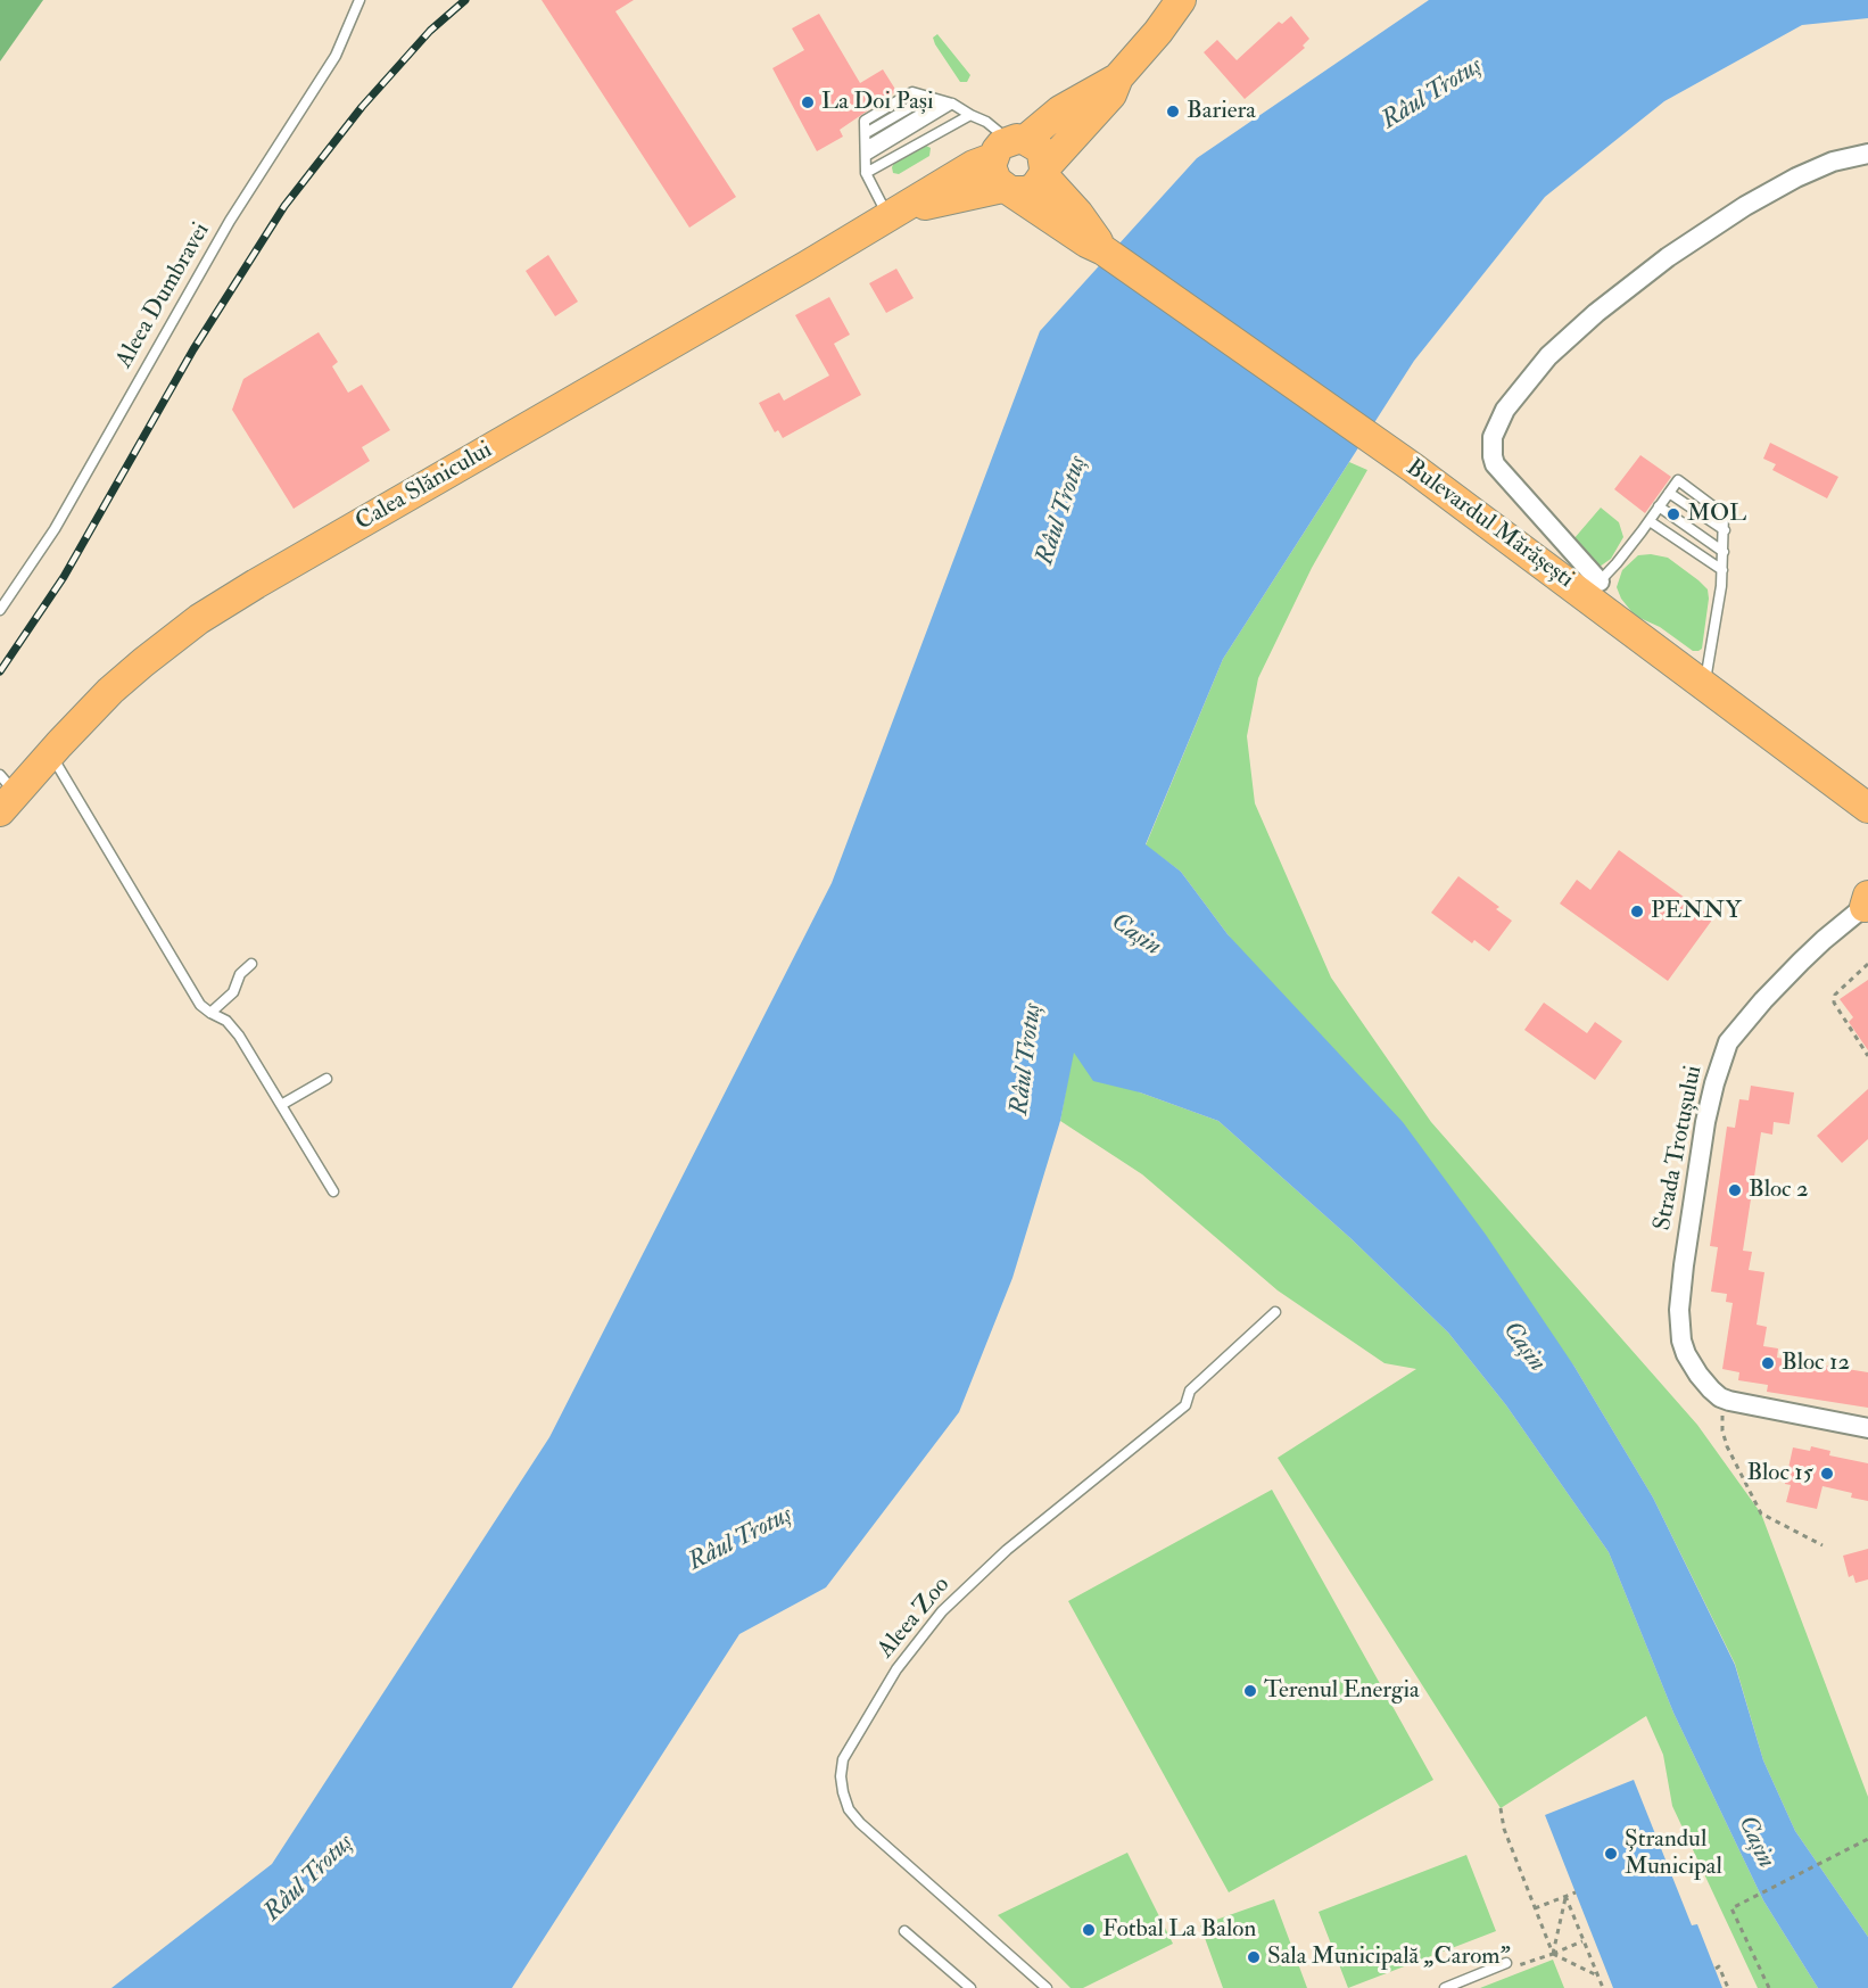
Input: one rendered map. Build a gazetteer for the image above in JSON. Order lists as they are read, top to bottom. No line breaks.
{"streets":{"main road":["Calea Slănicului","Bulevardul Mărășești"],"street":["Strada Trotușului"],"lane":["Aleea Dumbravei","Aleea Zoo"]},"crossings":[["Calea Slănicului","Bulevardul Mărășești"]],"water":["Râul Trotuș","Cașin"],"places":["La Doi Pași","Bariera","MOL","PENNY","Bloc 2","Bloc 12","Bloc 15","Terenul Energia","Ștrandul Municipal","Fotbal La Balon","Sala Municipală „Carom”"]}
